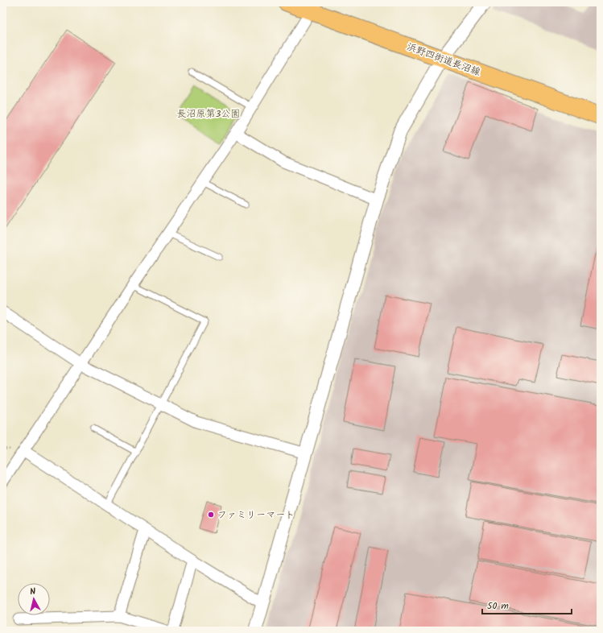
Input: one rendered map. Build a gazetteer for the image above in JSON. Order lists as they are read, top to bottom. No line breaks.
{"streets":{"main road":["浜野四街道長沼線"]},"parks":["長沼原第3公園"],"places":["ファミリーマート"],"scale_bar":"50 m","north":"top"}
